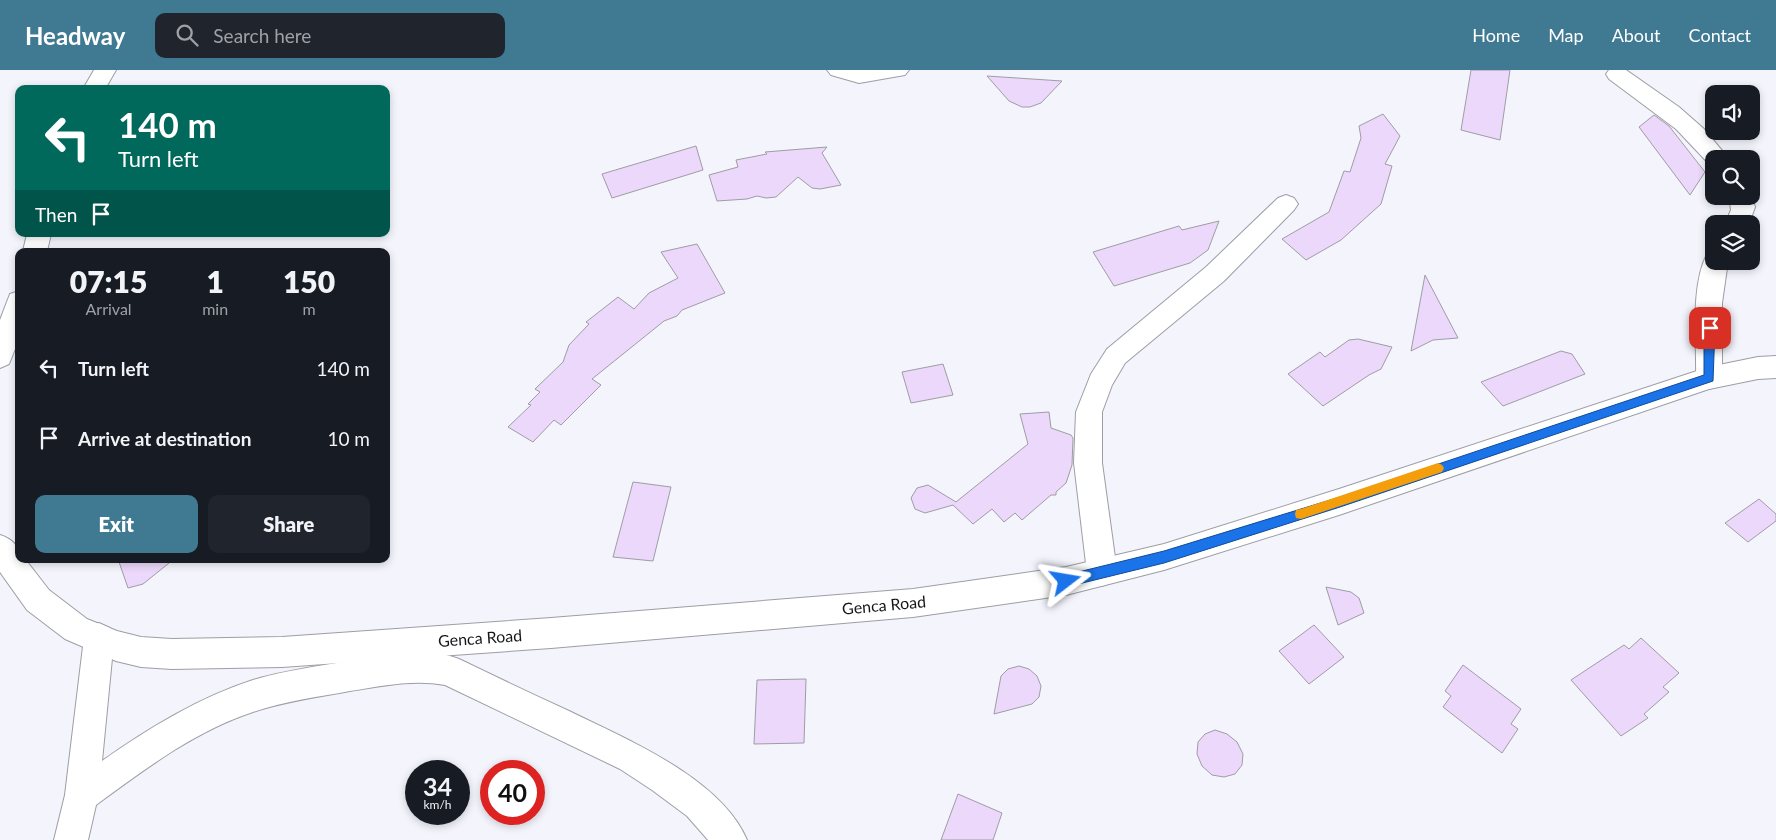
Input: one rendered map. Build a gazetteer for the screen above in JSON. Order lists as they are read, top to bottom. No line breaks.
{"streets":{"street":["Genca Road"]},"page":{"header":"Headway","search":"Search here","nav":["Home","Map","About","Contact"],"turn":["140 m","Turn left"],"then":"Then","eta":["07:15","Arrival","1","min","150","m"],"list":[{"name":"Turn left","value":"140 m"},{"name":"Arrive at destination","value":"10 m"}],"buttons":["Exit","Share"],"speed":"34 km/h","limit":"40"}}
